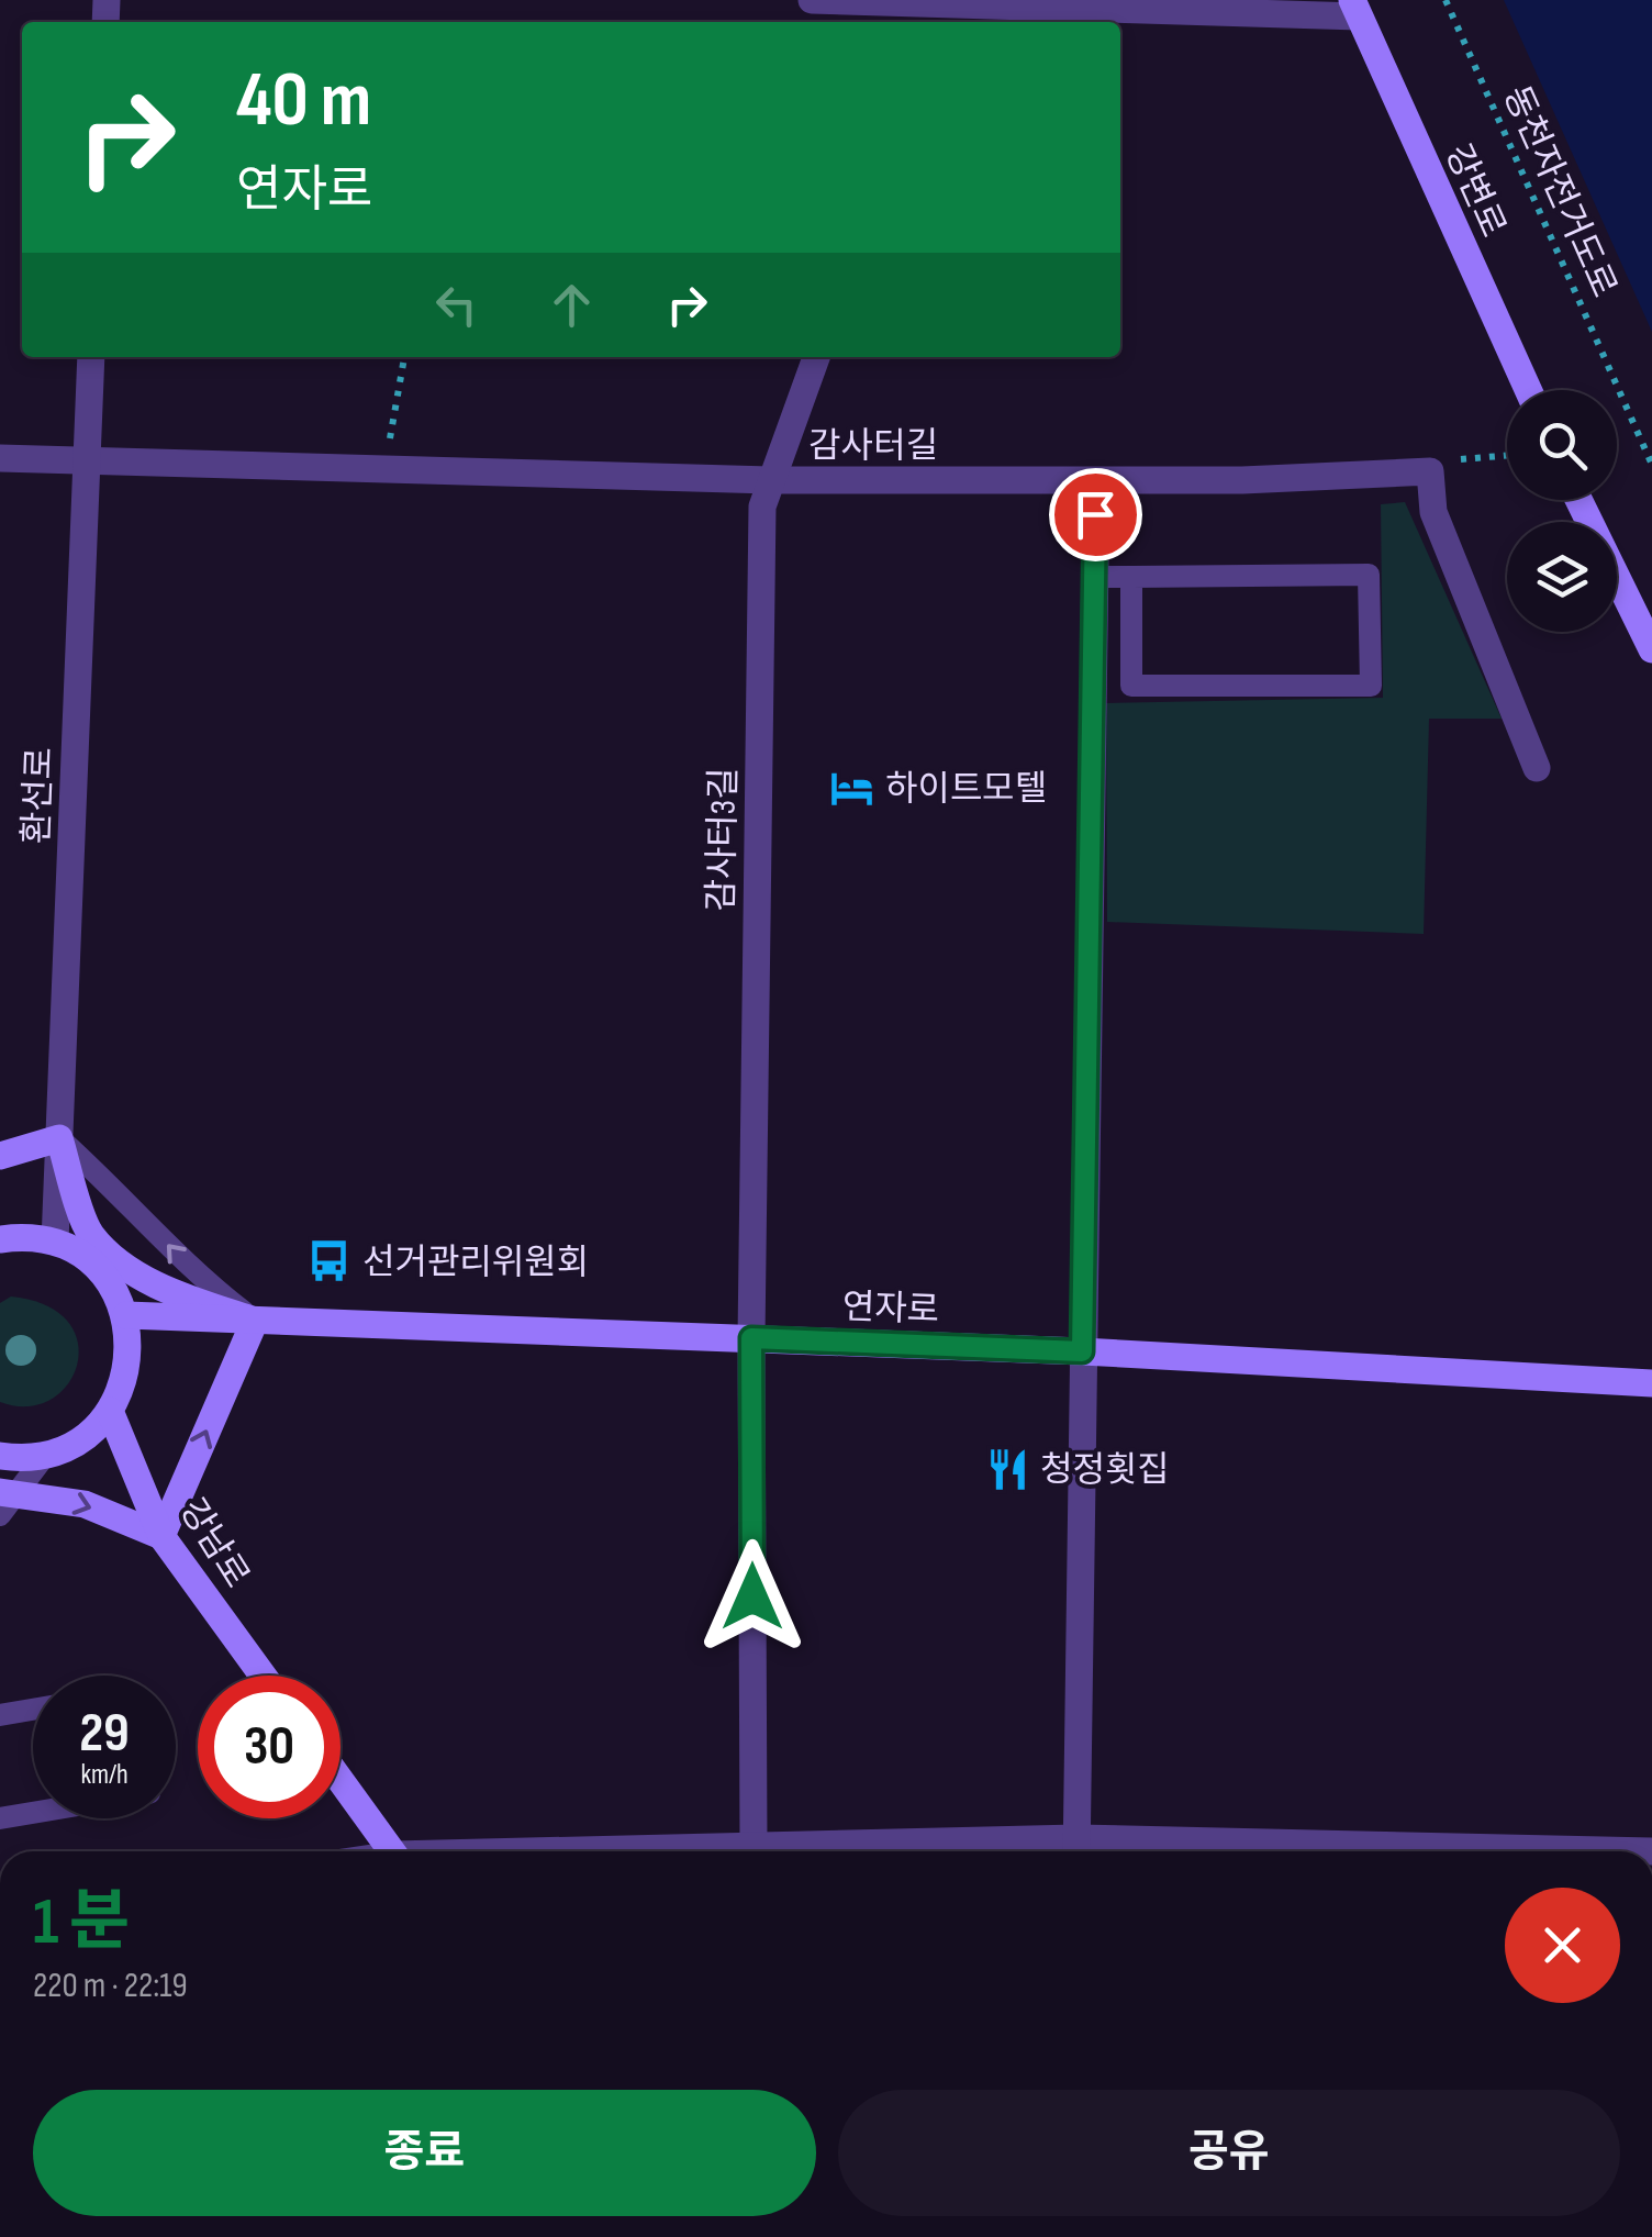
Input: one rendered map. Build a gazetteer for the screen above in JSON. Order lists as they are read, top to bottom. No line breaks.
{"streets":{"main road":["강변로","연자로","강남로"],"street":["감사터길","환선로","감사터3길"],"path":["동천자전거도로"]},"crossings":[["감사터길","환선로"],["감사터길","감사터3길"],["감사터3길","연자로"]],"places":{"hotel":["하이트모텔"],"bus stop":["선거관리위원회"],"restaurant":["청정횟집"]},"page":{"turn":["40 m","연자로"],"speed":"29 km/h","limit":"30","heading":["1 분","220 m · 22:19"],"buttons":["종료","공유"]}}
